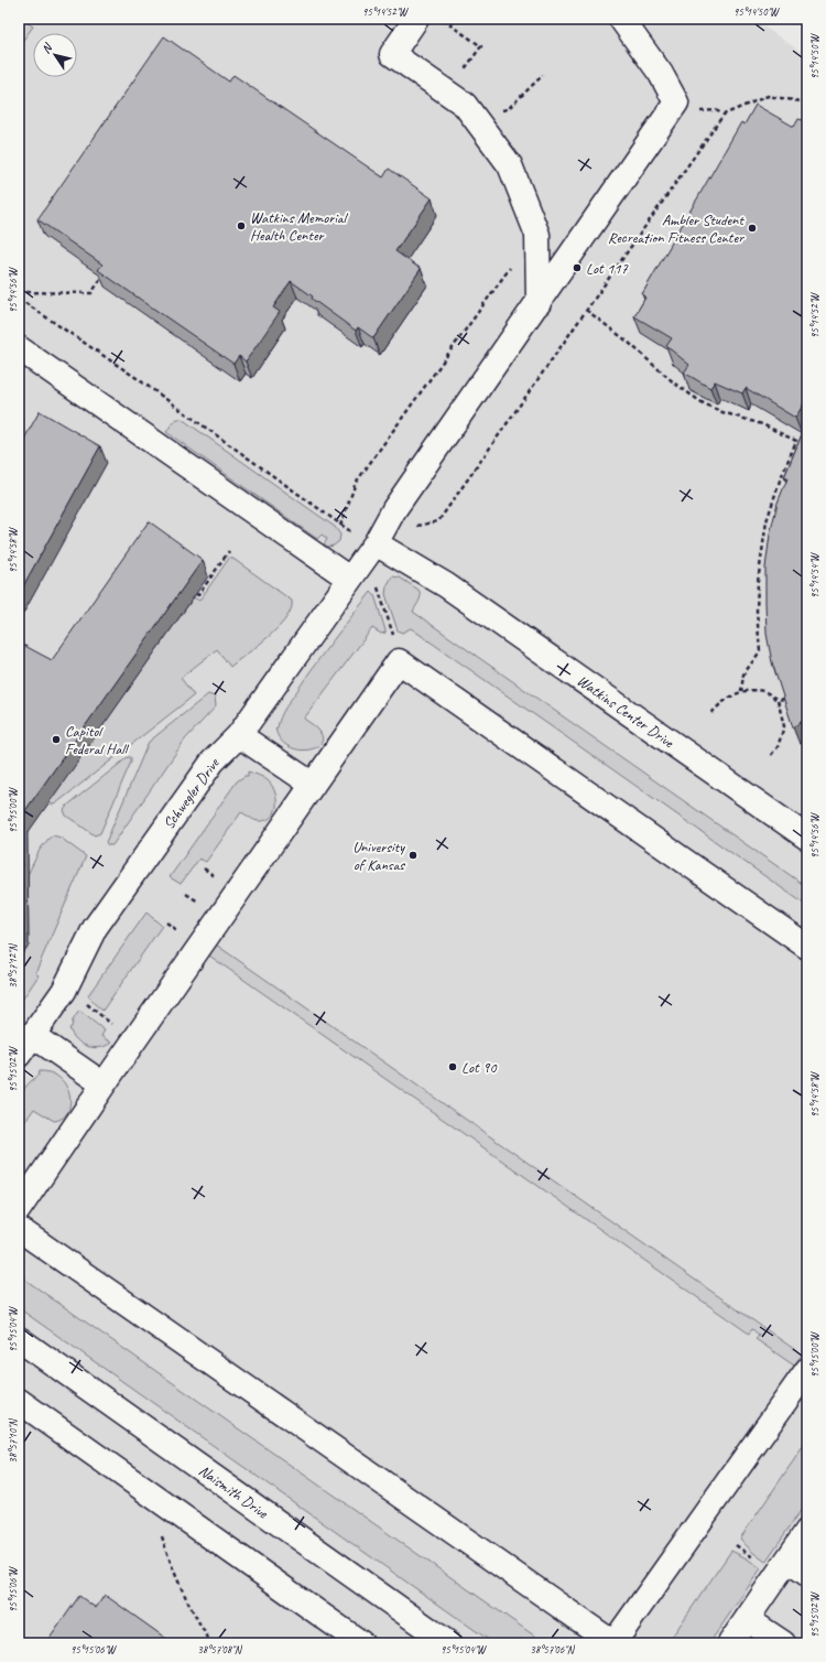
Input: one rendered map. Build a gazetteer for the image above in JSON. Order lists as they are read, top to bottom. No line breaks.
{"streets":{"street":["Watkins Center Drive","Schwegler Drive","Naismith Drive"]},"crossings":[["Watkins Center Drive","Schwegler Drive"]],"places":["Watkins Memorial Health Center","Ambler Student Recreation Fitness Center","Lot 117","Capitol Federal Hall","University of Kansas","Lot 90"],"north":"top left","coordinates":["95°14'52\"W","95°14'50\"W","95°14'56\"W","95°14'58\"W","95°14'54\"W","95°15'00\"W","38°57'12\"N","95°15'02\"W","95°15'04\"W","38°57'10\"N","95°15'06\"W","38°57'08\"N","38°57'06\"N"]}
